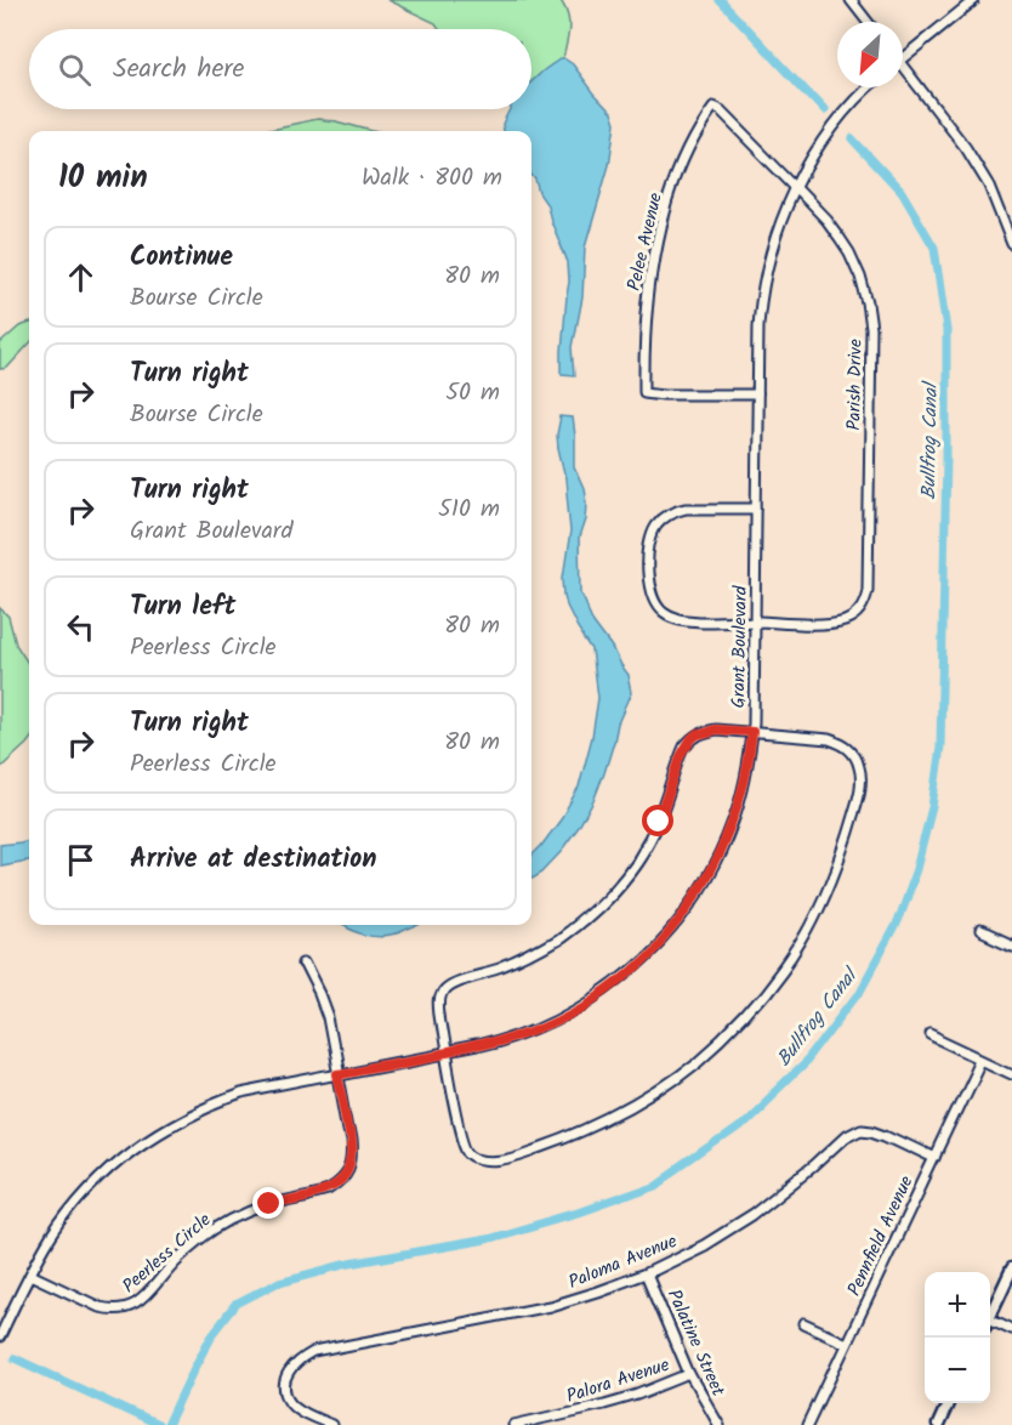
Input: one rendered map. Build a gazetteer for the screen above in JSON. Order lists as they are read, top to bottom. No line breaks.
{"streets":{"street":["Pelee Avenue","Parish Drive","Grant Boulevard","Pennfield Avenue","Peerless Circle","Paloma Avenue","Palatine Street","Palora Avenue"]},"crossings":[["Pelee Avenue","Parish Drive"],["Pelee Avenue","Grant Boulevard"],["Parish Drive","Grant Boulevard"],["Grant Boulevard","Peerless Circle"],["Pennfield Avenue","Paloma Avenue"],["Paloma Avenue","Palatine Street"],["Palatine Street","Palora Avenue"]],"water":["Bullfrog Canal"],"north":"bottom left","page":{"search":"Search here","heading":["10 min","Walk · 800 m"],"list":[["Continue","Bourse Circle","80 m"],["Turn right","Bourse Circle","50 m"],["Turn right","Grant Boulevard","510 m"],["Turn left","Peerless Circle","80 m"],["Turn right","Peerless Circle","80 m"],"Arrive at destination"],"map_buttons":["+","−"]}}
